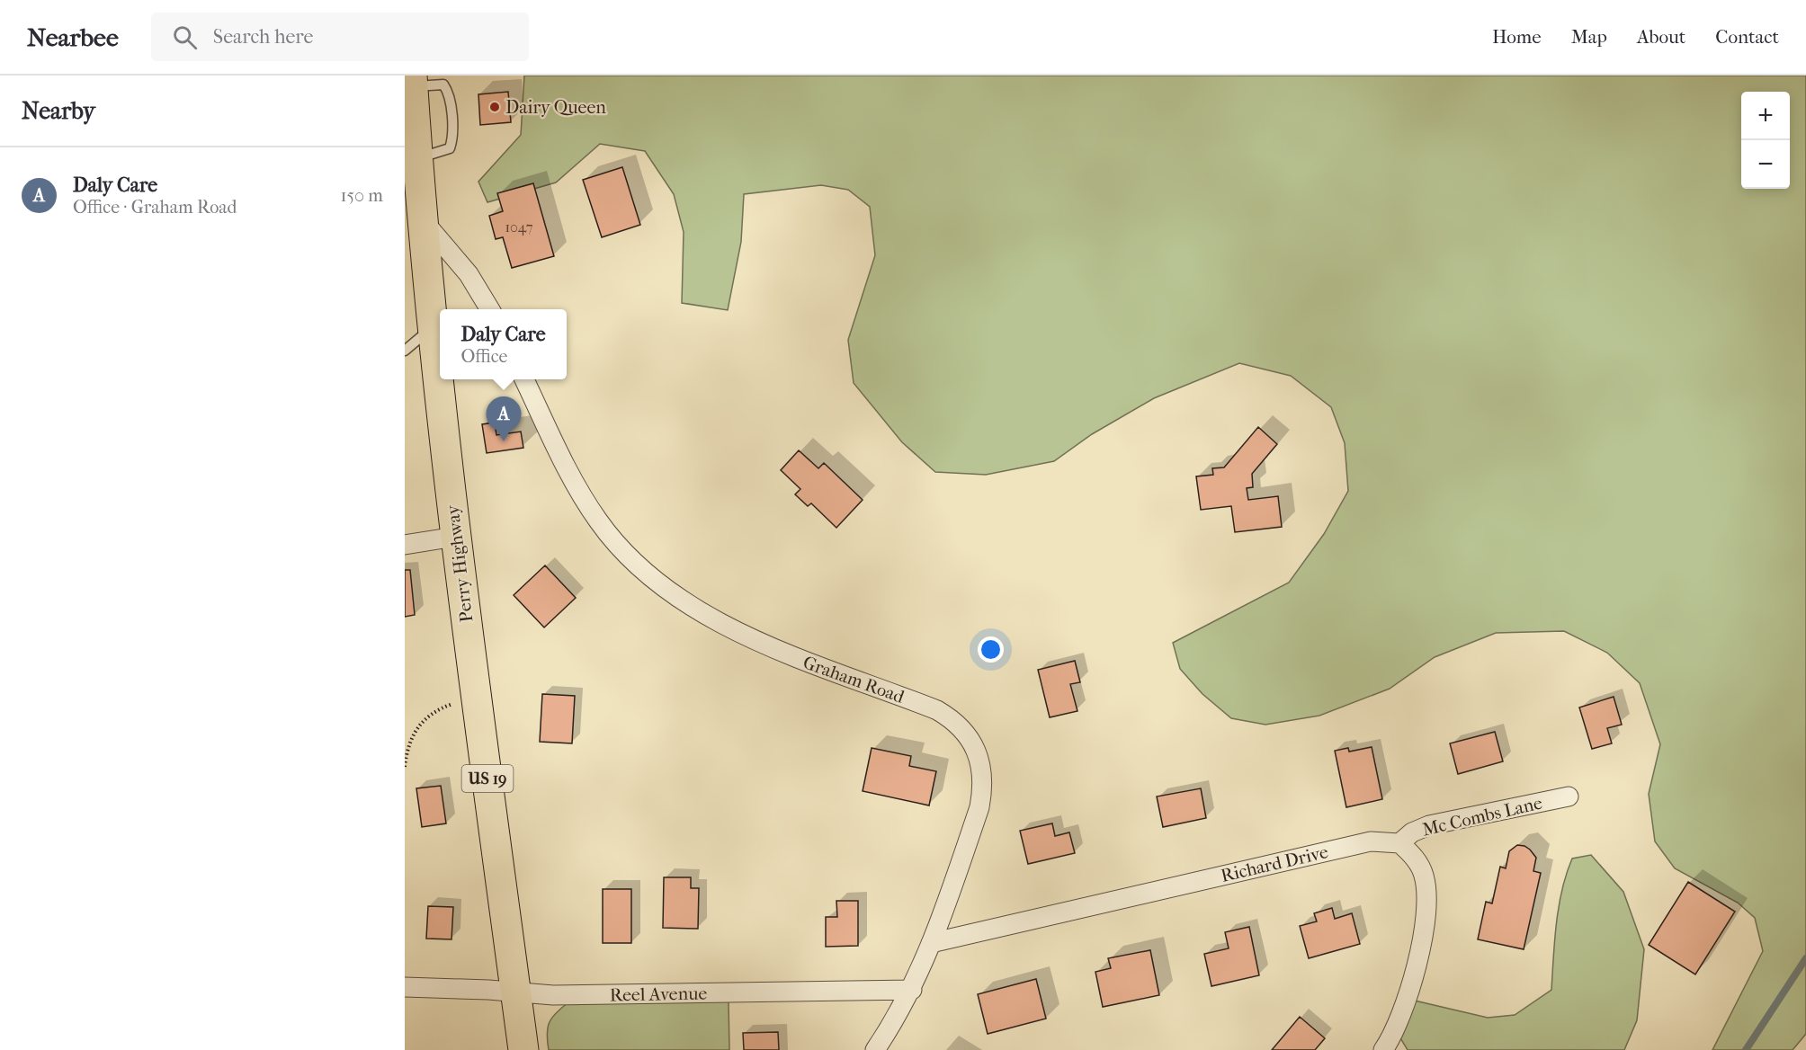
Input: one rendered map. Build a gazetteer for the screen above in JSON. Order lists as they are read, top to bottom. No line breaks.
{"streets":{"main road":["Perry Highway","US 19"],"street":["Graham Road","Mc Combs Lane","Richard Drive","Reel Avenue"]},"crossings":[["Perry Highway","Reel Avenue"],["Graham Road","Richard Drive"],["Graham Road","Reel Avenue"],["Mc Combs Lane","Richard Drive"]],"places":["Dairy Queen"],"house_numbers":["1047"],"page":{"header":"Nearbee","search":"Search here","nav":["Home","Map","About","Contact"],"heading":"Nearby","map_buttons":["+","−"],"list":[{"mark":"A","name":"Daly Care","note":"Office · Graham Road","value":"150 m"}],"popup":["Daly Care","Office"],"pins":"A"}}
